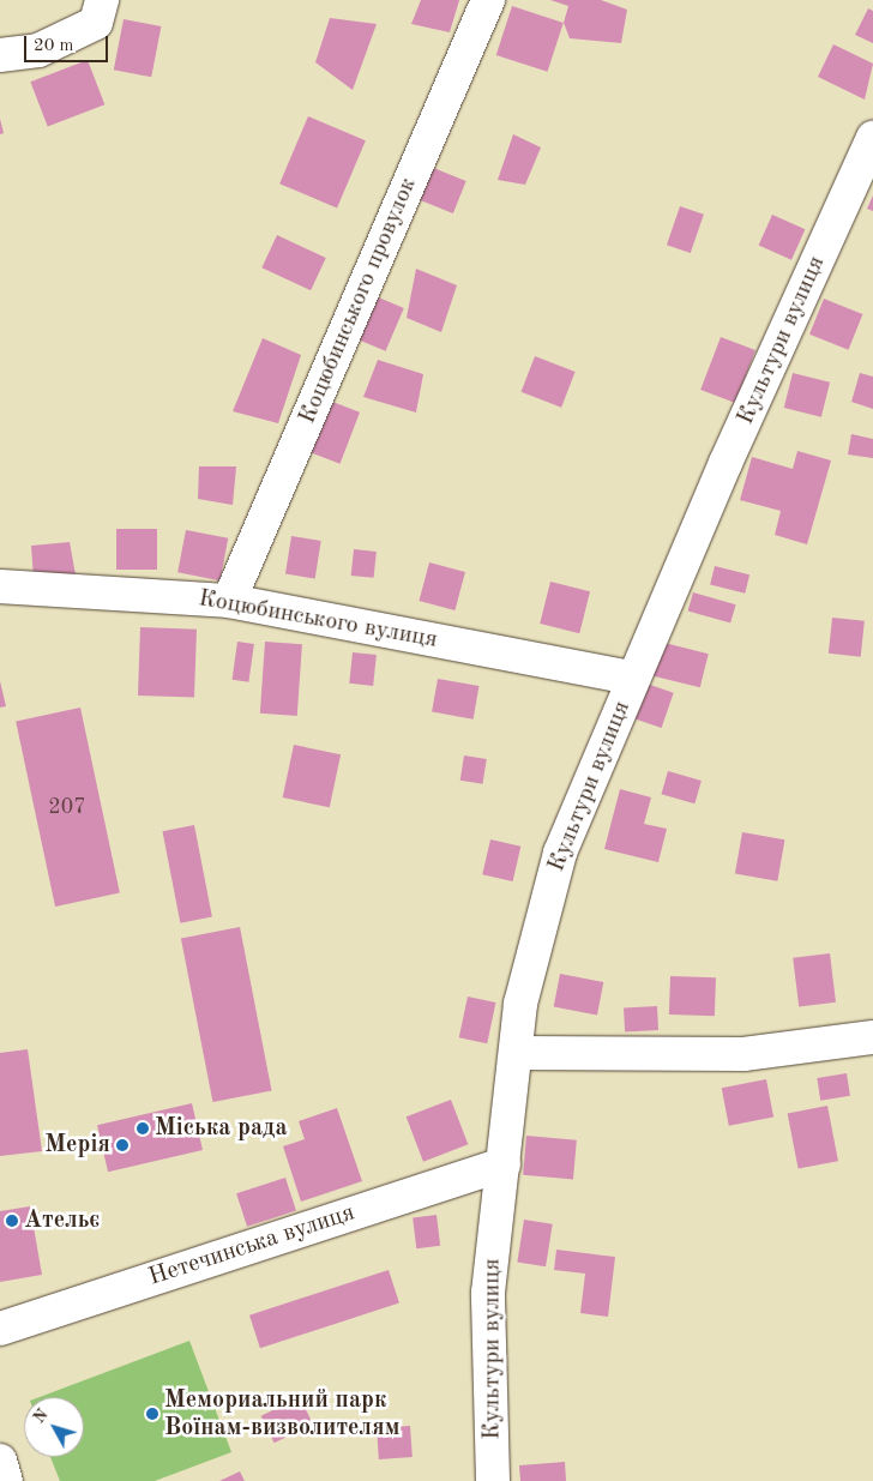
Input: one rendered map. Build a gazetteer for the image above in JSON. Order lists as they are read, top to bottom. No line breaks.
{"streets":{"main road":["Коцюбинського провулок","Культури вулиця","Коцюбинського вулиця","Нетечинська вулиця"]},"crossings":[["Коцюбинського провулок","Коцюбинського вулиця"],["Культури вулиця","Коцюбинського вулиця"],["Культури вулиця","Нетечинська вулиця"]],"places":["Міська рада","Мерія","Ательє","Мемориальний парк Воїнам-визволителям"],"house_numbers":["207"],"scale_bar":"20 m","north":"top left"}
